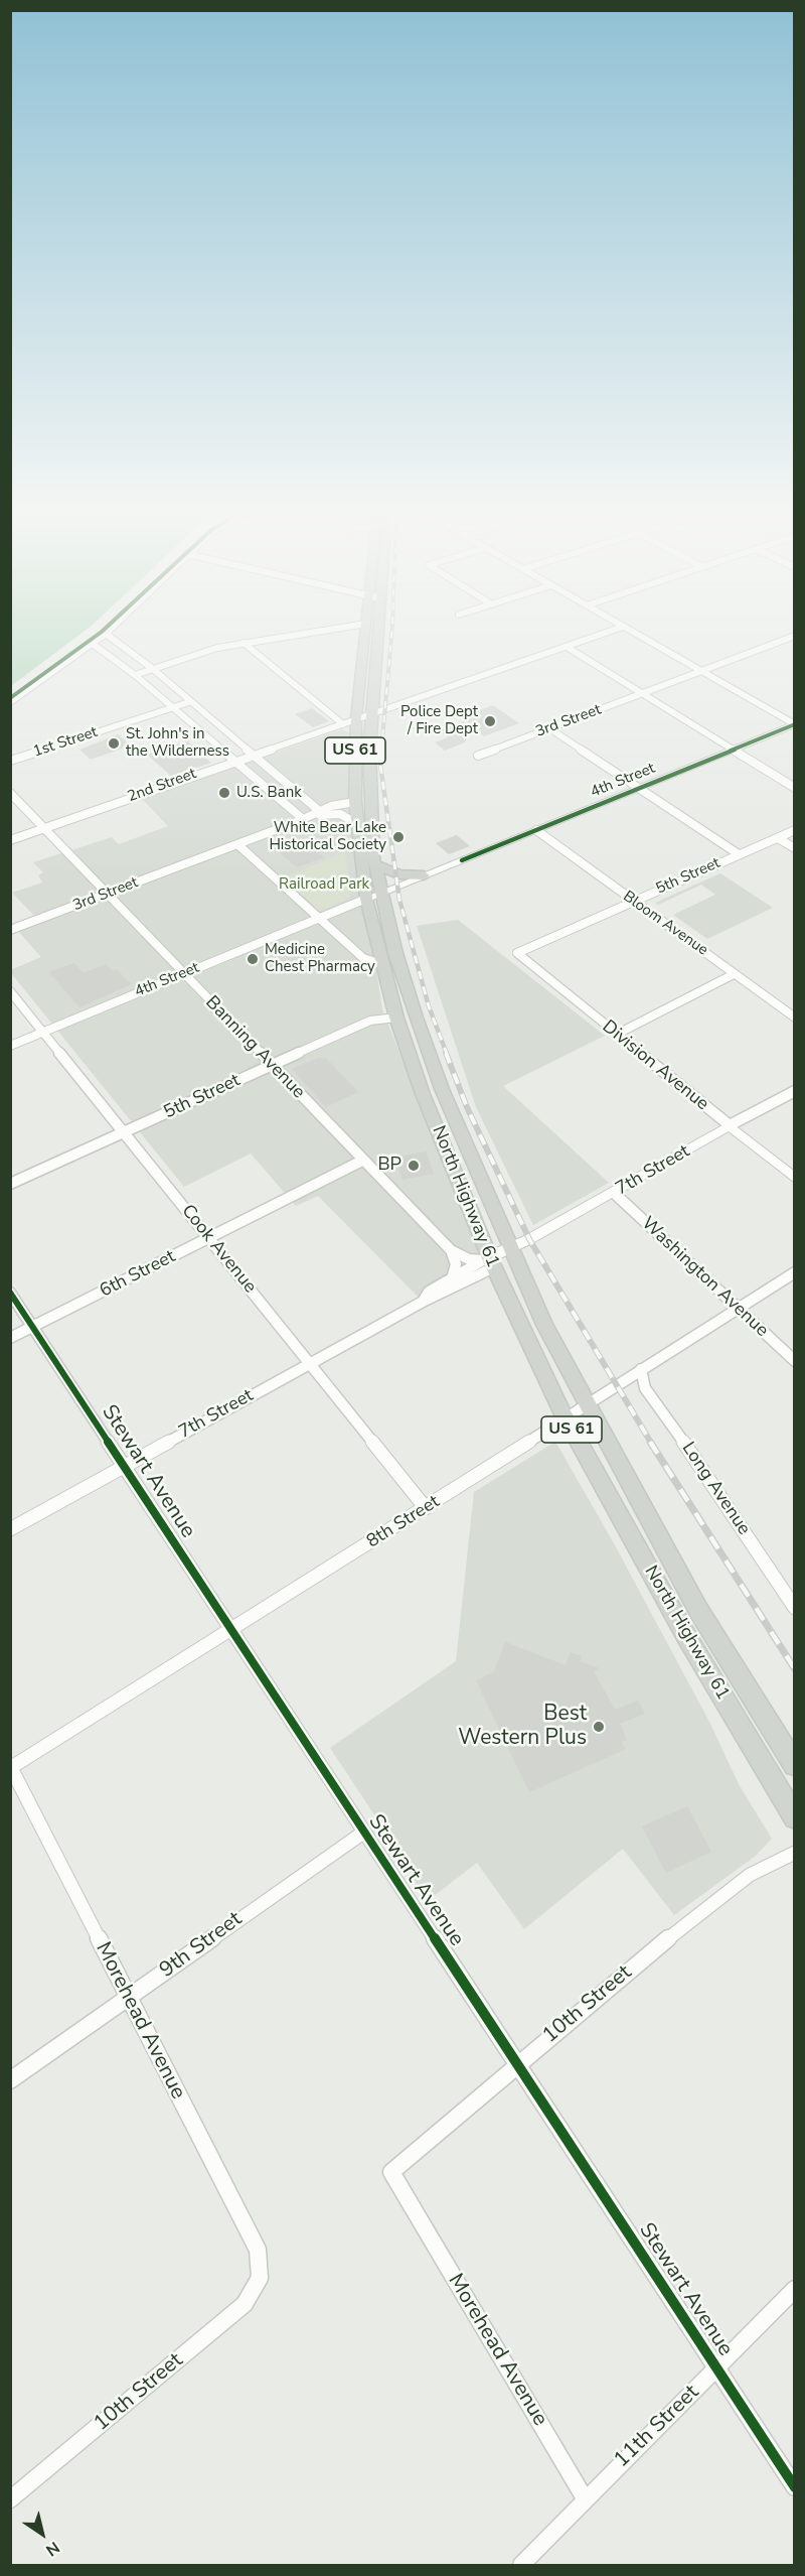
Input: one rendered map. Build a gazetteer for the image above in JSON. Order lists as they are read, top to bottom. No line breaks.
{"streets":{"main road":["US 61","North Highway 61"],"street":["3rd Street","1st Street","4th Street","2nd Street","5th Street","Bloom Avenue","Banning Avenue","Division Avenue","7th Street","Cook Avenue","6th Street","Washington Avenue","Stewart Avenue","Long Avenue","8th Street","9th Street","10th Street","Morehead Avenue","11th Street"]},"crossings":[["3rd Street","Banning Avenue"],["3rd Street","North Highway 61"],["4th Street","Bloom Avenue"],["4th Street","Banning Avenue"],["4th Street","North Highway 61"],["4th Street","Cook Avenue"],["2nd Street","Banning Avenue"],["2nd Street","North Highway 61"],["5th Street","Bloom Avenue"],["5th Street","Banning Avenue"],["5th Street","Division Avenue"],["5th Street","North Highway 61"],["5th Street","Cook Avenue"],["Banning Avenue","7th Street"],["Banning Avenue","North Highway 61"],["Banning Avenue","6th Street"],["Division Avenue","7th Street"],["7th Street","North Highway 61"],["7th Street","Cook Avenue"],["7th Street","Washington Avenue"],["7th Street","Stewart Avenue"],["North Highway 61","8th Street"],["Cook Avenue","6th Street"],["Cook Avenue","8th Street"],["6th Street","Stewart Avenue"],["Washington Avenue","8th Street"],["Stewart Avenue","8th Street"],["Stewart Avenue","9th Street"],["Stewart Avenue","10th Street"],["Stewart Avenue","11th Street"],["Long Avenue","8th Street"],["8th Street","Morehead Avenue"],["9th Street","Morehead Avenue"],["10th Street","Morehead Avenue"],["Morehead Avenue","11th Street"]],"parks":["Railroad Park"],"places":["Police Dept / Fire Dept","St. John's in the Wilderness","U.S. Bank","White Bear Lake Historical Society","Medicine Chest Pharmacy","BP","Best Western Plus"],"north":"bottom right"}
